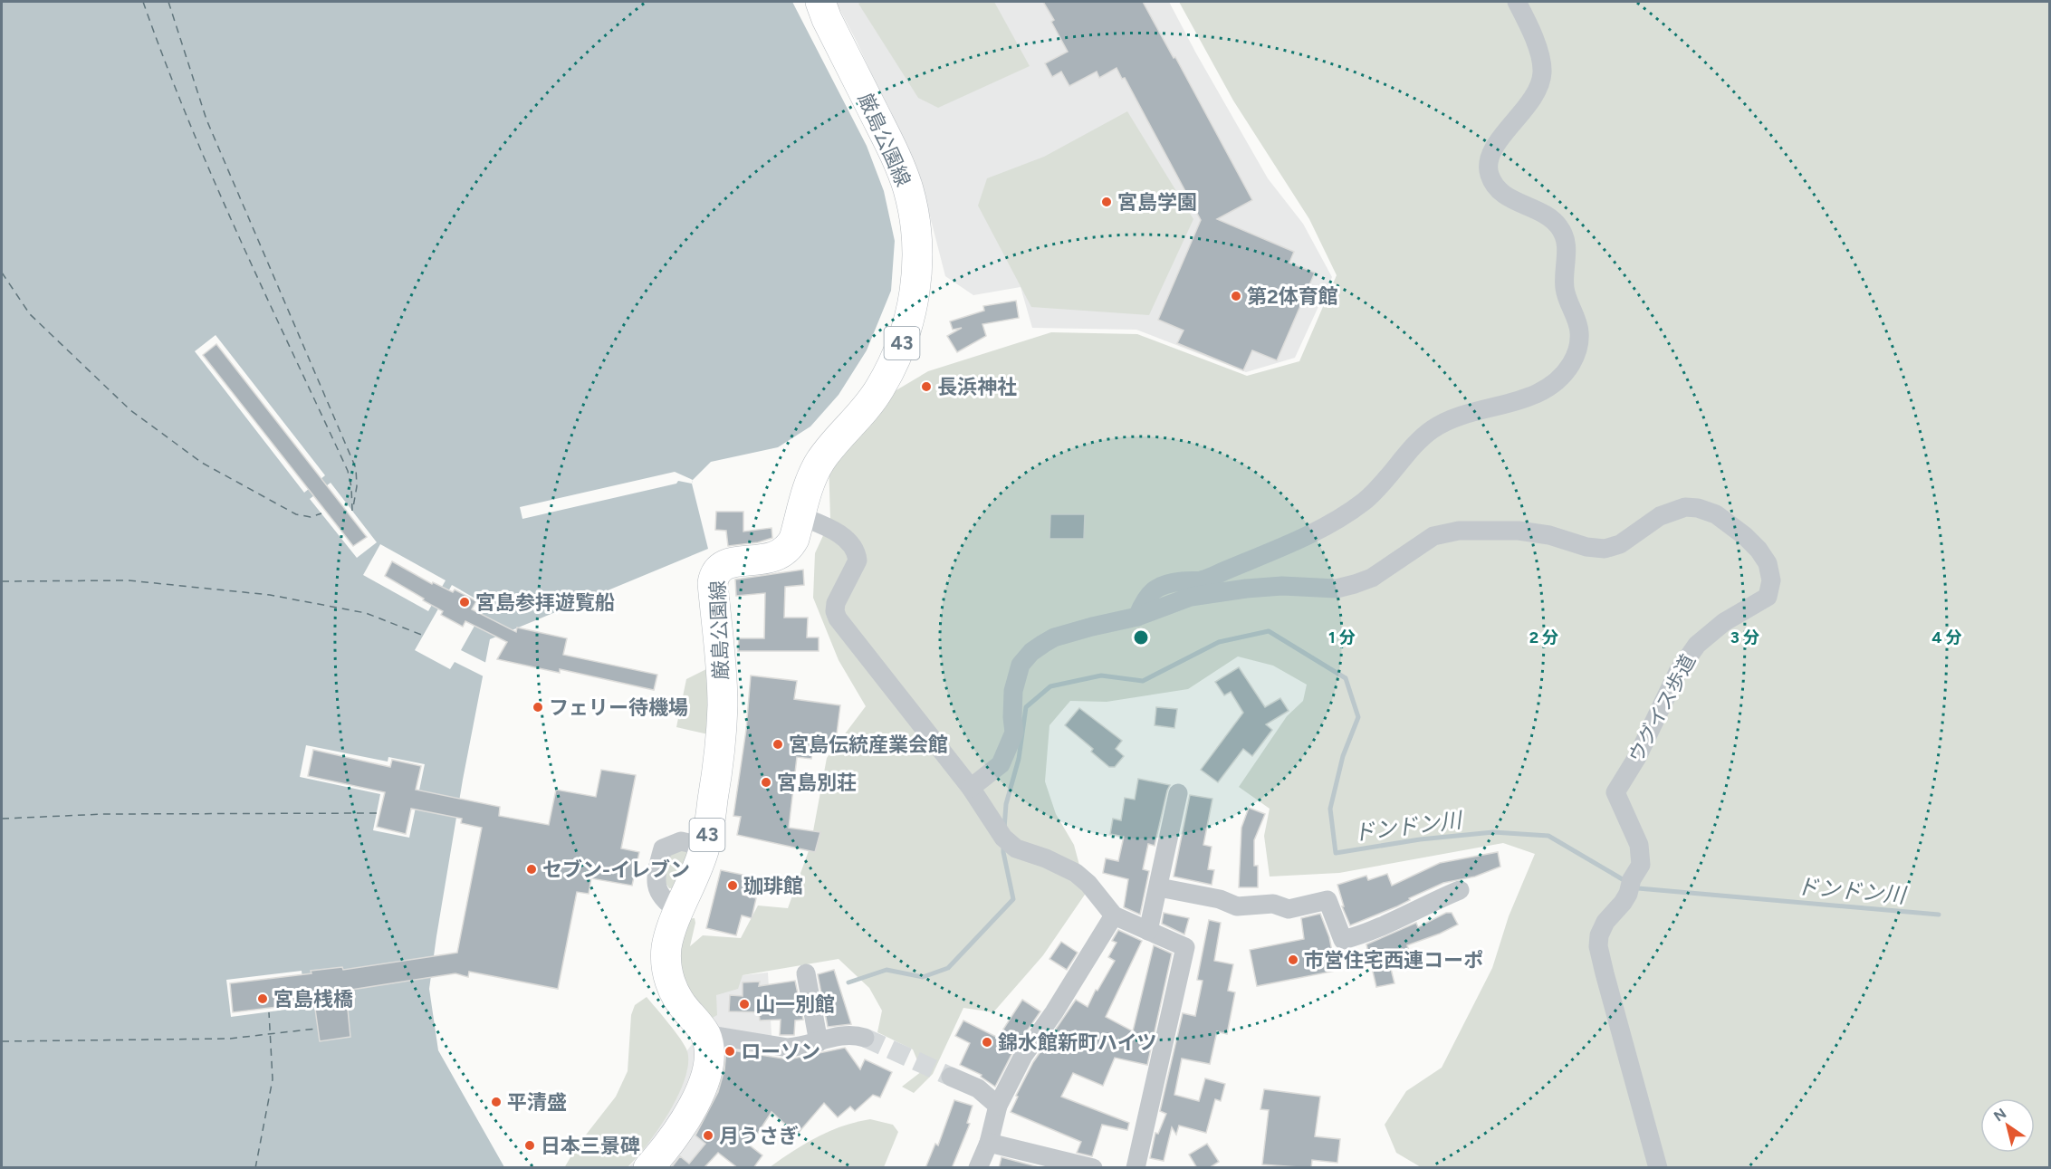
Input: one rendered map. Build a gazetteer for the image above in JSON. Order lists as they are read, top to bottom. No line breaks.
{"streets":{"main road":["厳島公園線","43"],"street":["ウグイス歩道"]},"water":["ドンドン川"],"places":["宮島学園","第2体育館","長浜神社","宮島参拝遊覧船","フェリー待機場","宮島伝統産業会館","宮島別荘","セブン-イレブン","珈琲館","市営住宅西連コーポ","宮島桟橋","山一別館","錦水館新町ハイツ","ローソン","平清盛","月うさぎ","日本三景碑"],"north":"top left","rings":["1 分","2 分","3 分","4 分"]}
